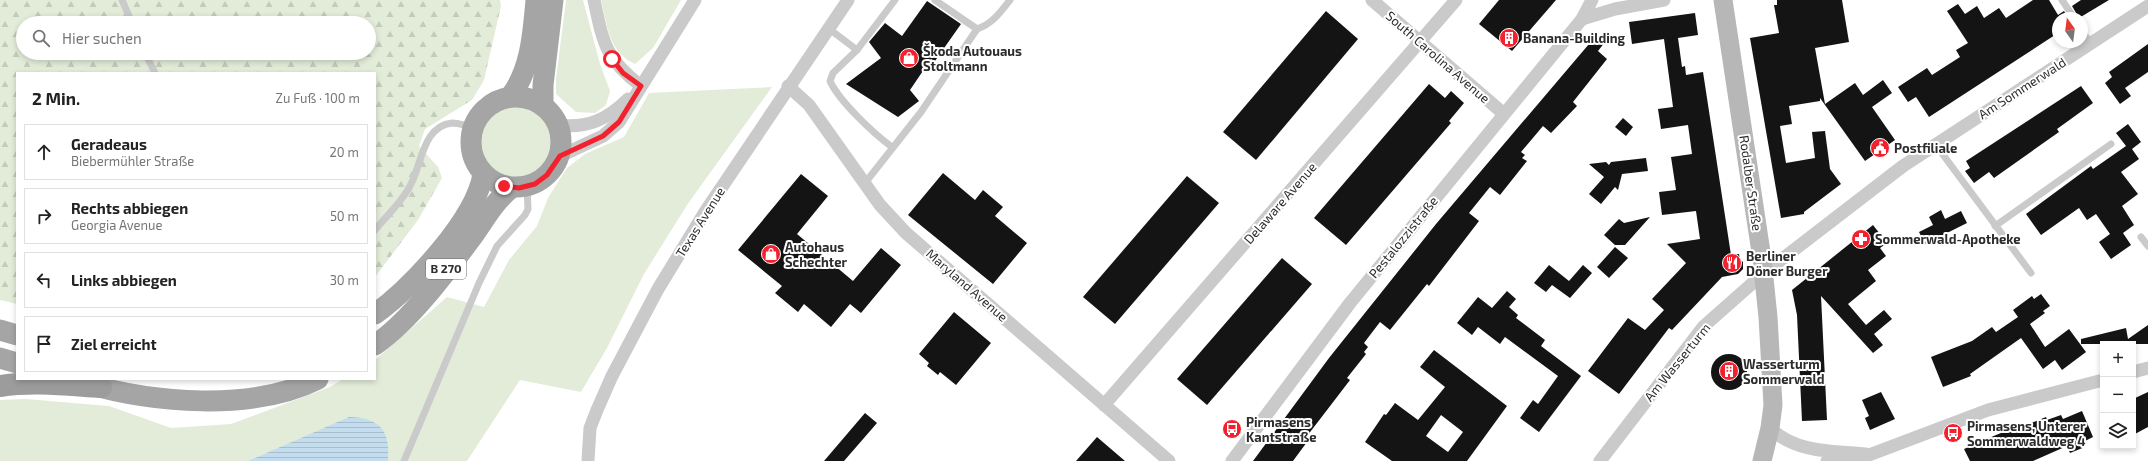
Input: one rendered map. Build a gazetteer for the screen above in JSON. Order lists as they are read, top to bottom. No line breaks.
{"streets":{"main road":["Rodalber Straße","B 270"],"street":["South Carolina Avenue","Am Sommerwald","Delaware Avenue","Texas Avenue","Pestalozzistraße","Maryland Avenue","Am Wasserturm"]},"crossings":[["South Carolina Avenue","Delaware Avenue"],["South Carolina Avenue","Pestalozzistraße"],["Am Sommerwald","Rodalber Straße"],["Am Sommerwald","Am Wasserturm"],["Rodalber Straße","Am Wasserturm"],["Delaware Avenue","Maryland Avenue"],["Texas Avenue","Maryland Avenue"]],"places":{"building":["Banana-Building","Wasserturm Sommerwald"],"shop":["Škoda Autouaus Stoltmann","Autohaus Schechter"],"public building":["Postfiliale"],"pharmacy":["Sommerwald-Apotheke"],"restaurant":["Berliner Döner Burger"],"bus stop":["Pirmasens Kantstraße","Pirmasens, Unterer Sommerwaldweg 4"]},"north":"top","page":{"search":"Hier suchen","heading":["2 Min.","Zu Fuß · 100 m"],"list":[["Geradeaus","Biebermühler Straße","20 m"],["Rechts abbiegen","Georgia Avenue","50 m"],["Links abbiegen","30 m"],"Ziel erreicht"],"map_buttons":["+","−"]}}
